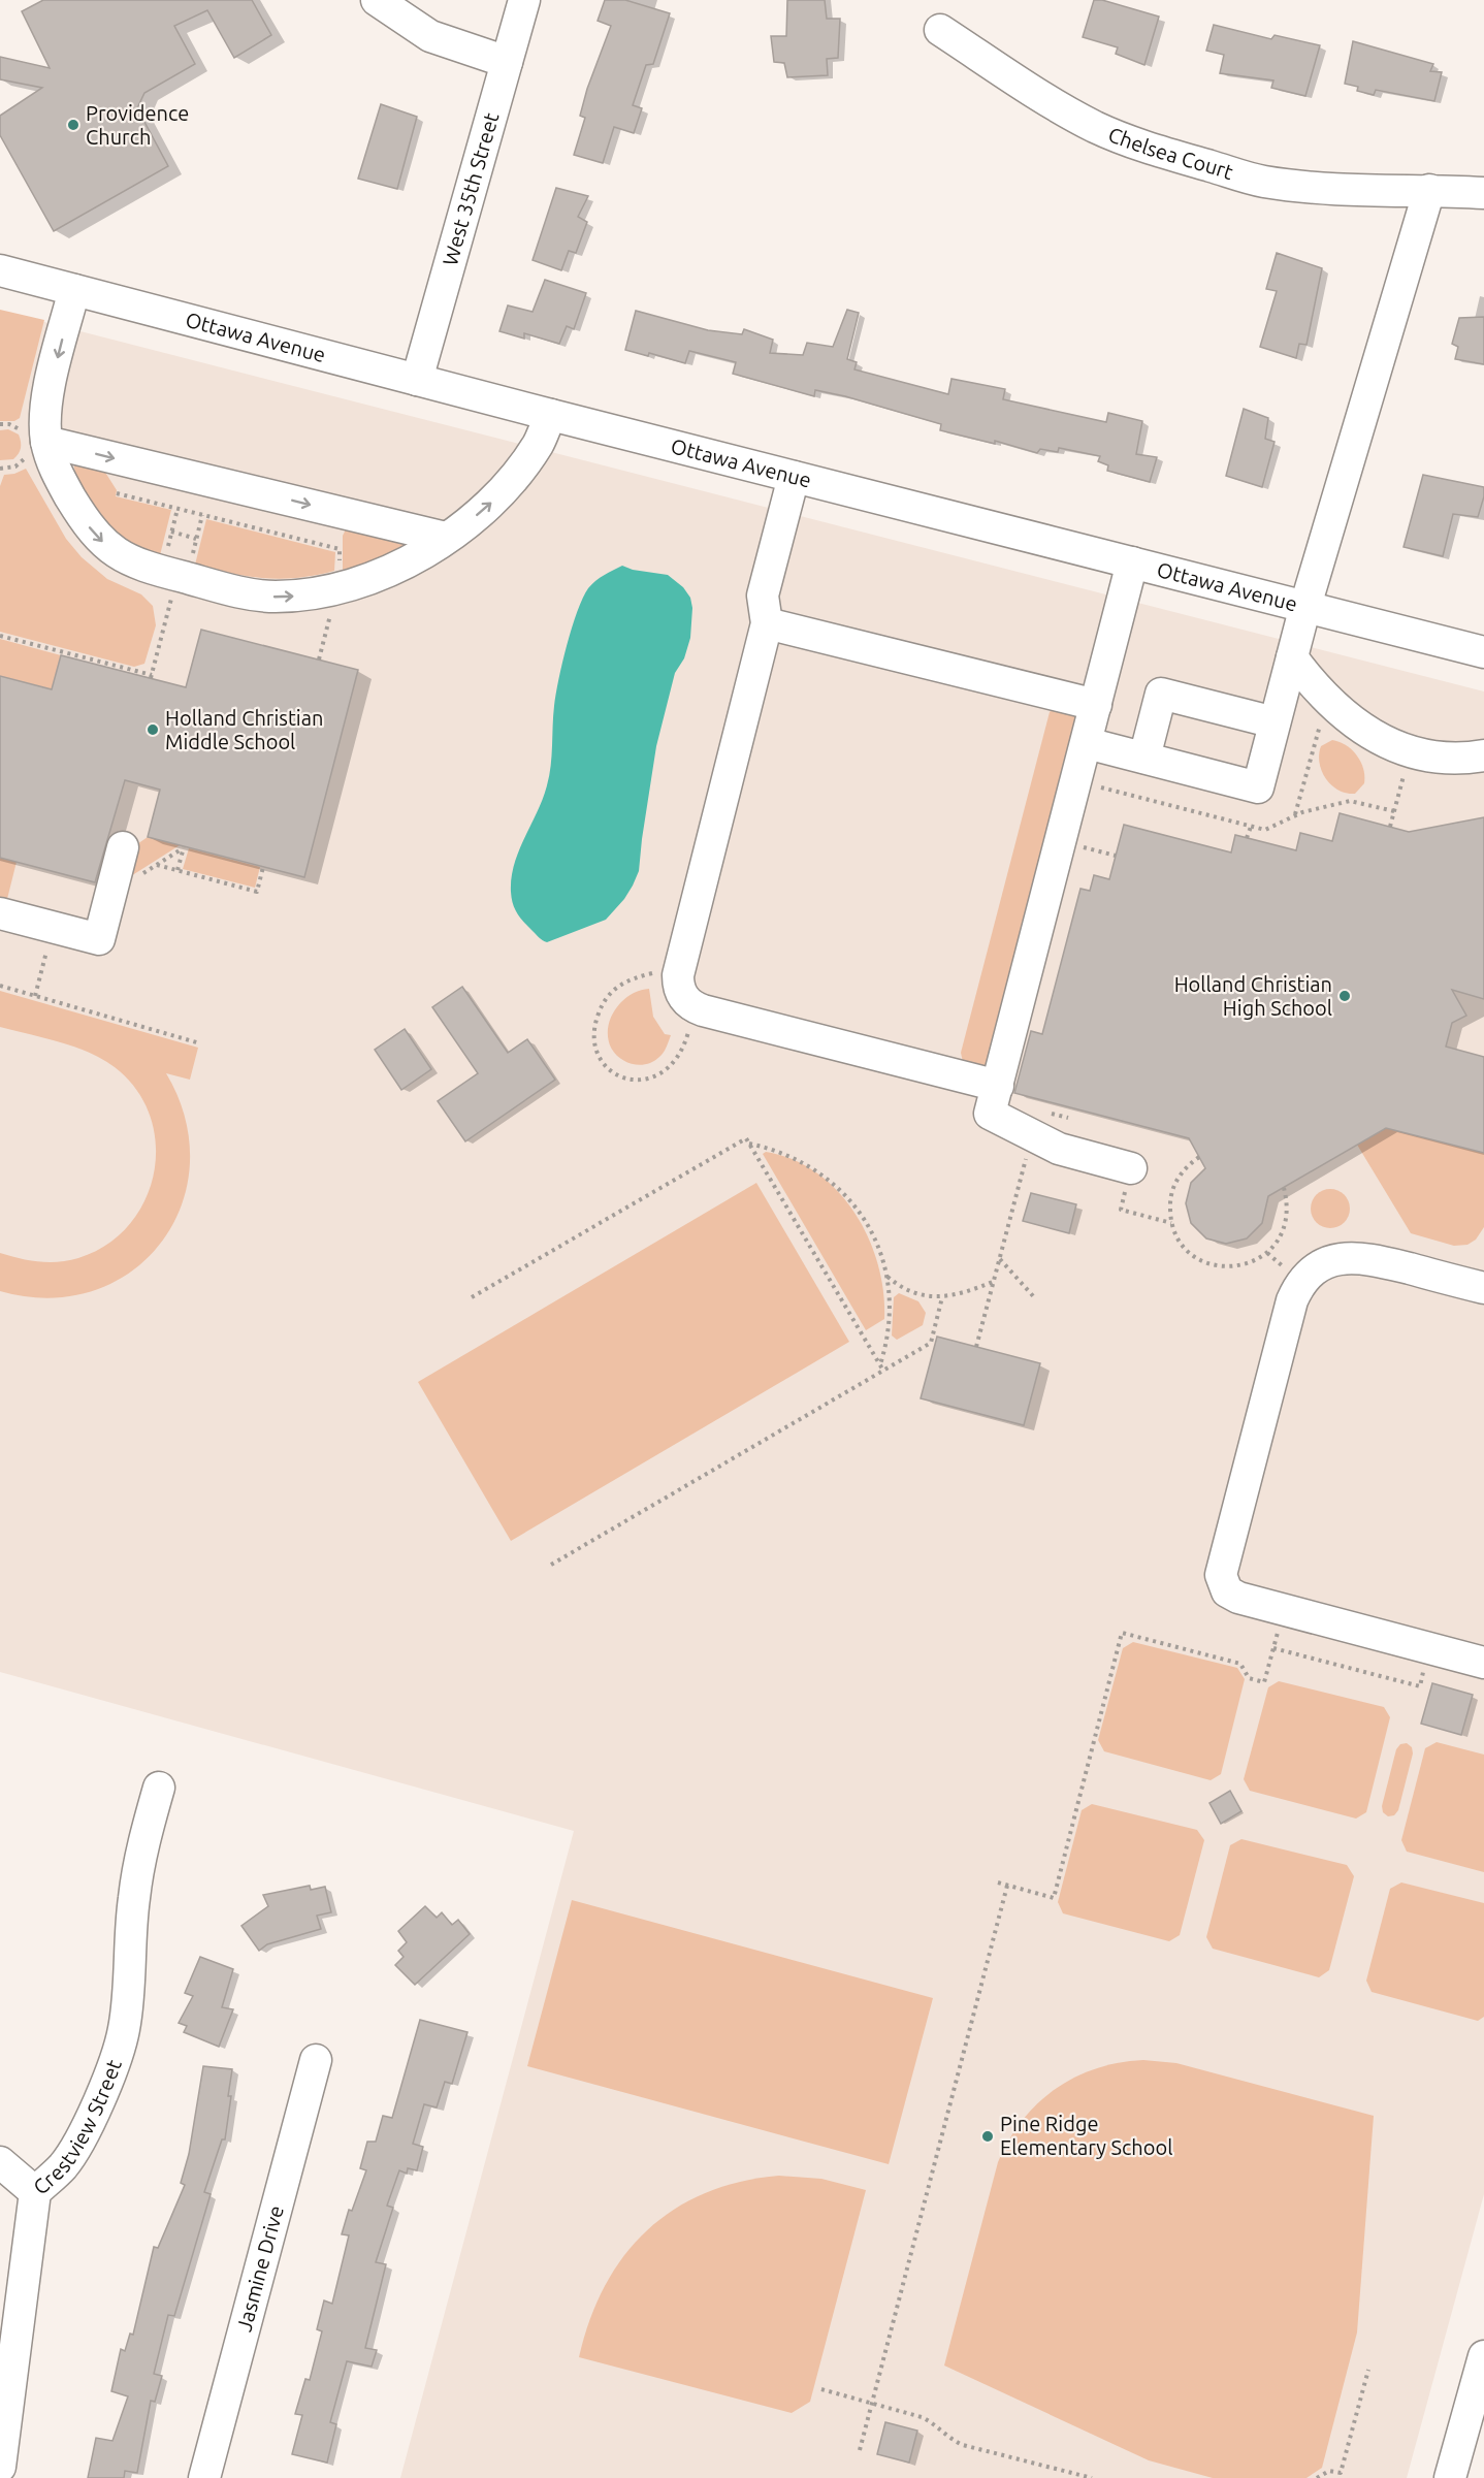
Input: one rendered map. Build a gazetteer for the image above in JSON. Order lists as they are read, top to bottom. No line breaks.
{"streets":{"street":["Chelsea Court","West 35th Street","Ottawa Avenue","Crestview Street","Jasmine Drive"]},"crossings":[["West 35th Street","Ottawa Avenue"]],"places":["Providence Church","Holland Christian Middle School","Holland Christian High School","Pine Ridge Elementary School"]}
